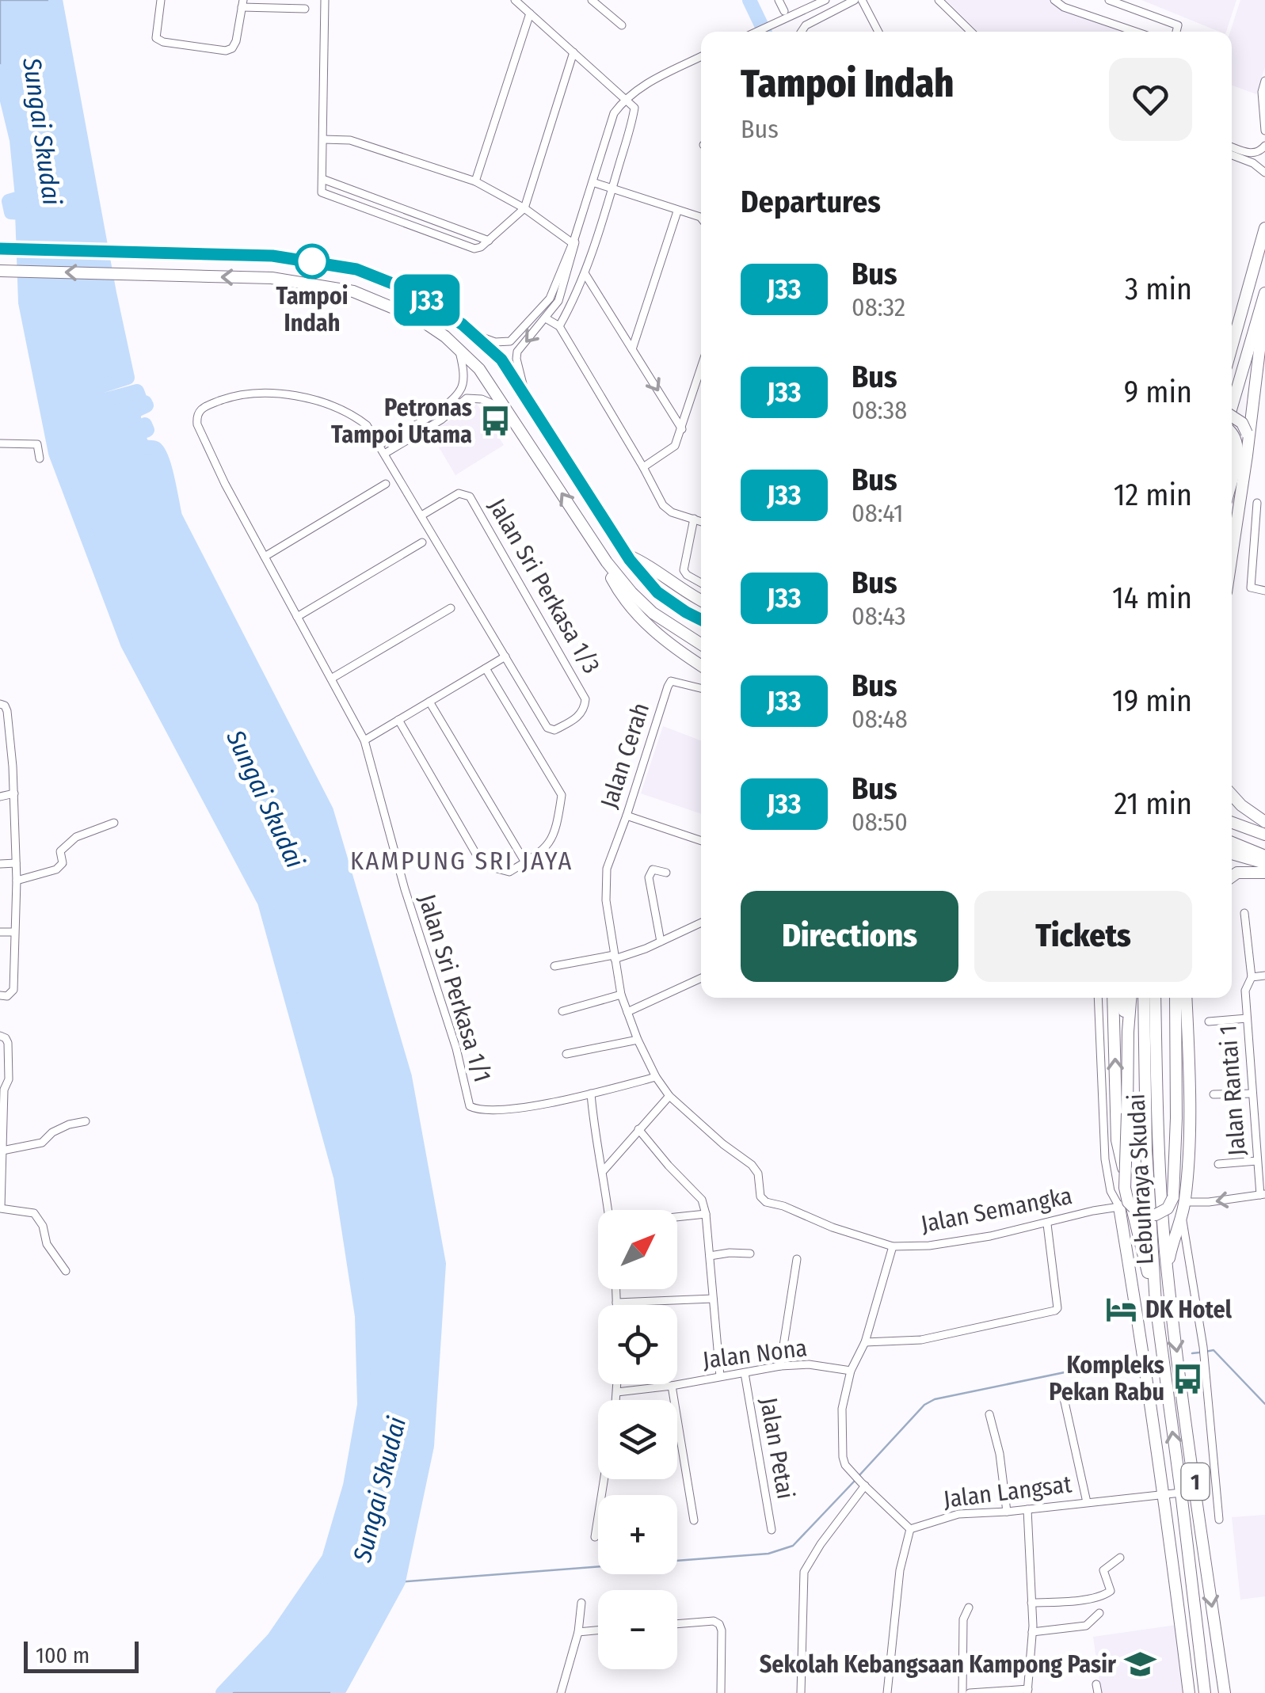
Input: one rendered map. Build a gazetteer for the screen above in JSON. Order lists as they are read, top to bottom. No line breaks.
{"streets":{"highway":["Lebuhraya Skudai","1"],"street":["Jalan Sri Perkasa 1/3","Jalan Cerah","Jalan Sri Perkasa 1/1","Jalan Rantai 1","Jalan Semangka","Jalan Nona","Jalan Petai","Jalan Langsat"]},"crossings":[["Jalan Cerah","Jalan Semangka"],["Jalan Sri Perkasa 1/1","Jalan Semangka"],["Lebuhraya Skudai","Jalan Langsat"],["Jalan Nona","Jalan Petai"]],"districts":["KAMPUNG SRI JAYA"],"water":["Sungai Skudai"],"places":{"other":["Tampoi Indah"],"bus stop":["Petronas Tampoi Utama","Kompleks Pekan Rabu"],"hotel":["DK Hotel"],"school or university":["Sekolah Kebangsaan Kampong Pasir"]},"lines":["bus line J33"],"scale_bar":"100 m","north":"top right","page":{"on_map":"J33","heading":[["Tampoi Indah","Bus"],"Departures"],"list":[{"mark":"J33","name":"Bus","note":"08:32","value":"3 min"},{"mark":"J33","name":"Bus","note":"08:38","value":"9 min"},{"mark":"J33","name":"Bus","note":"08:41","value":"12 min"},{"mark":"J33","name":"Bus","note":"08:43","value":"14 min"},{"mark":"J33","name":"Bus","note":"08:48","value":"19 min"},{"mark":"J33","name":"Bus","note":"08:50","value":"21 min"}],"buttons":["Directions","Tickets"],"map_buttons":["+","−"],"scale":"100 m"}}
